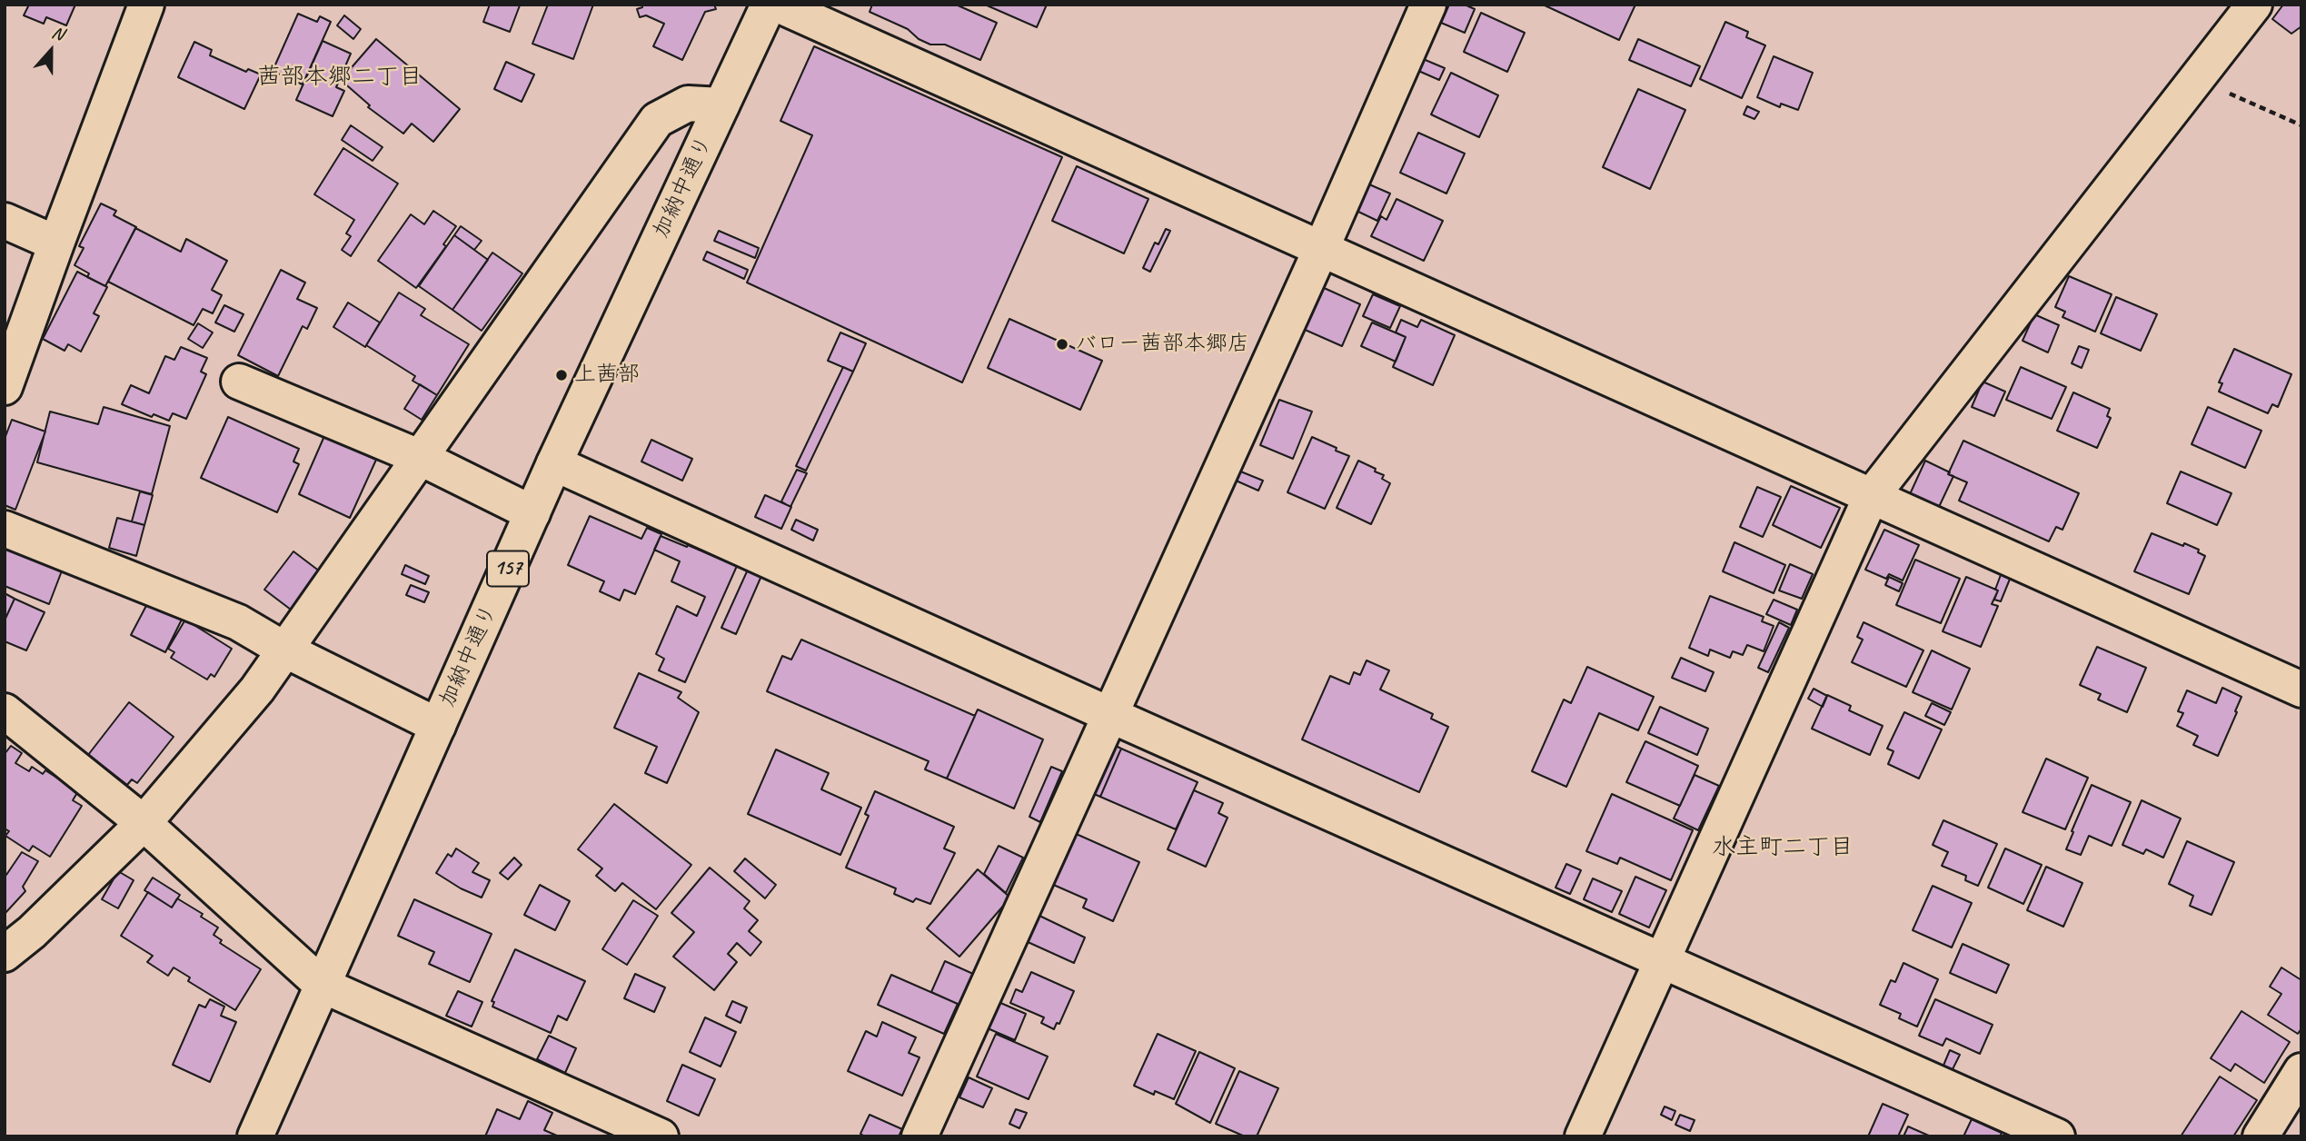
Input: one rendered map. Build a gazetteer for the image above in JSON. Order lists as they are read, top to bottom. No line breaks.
{"streets":{"main road":["加納中通り","157"]},"districts":["茜部本郷二丁目","水主町二丁目"],"places":["バロー茜部本郷店","上茜部"],"north":"top"}
